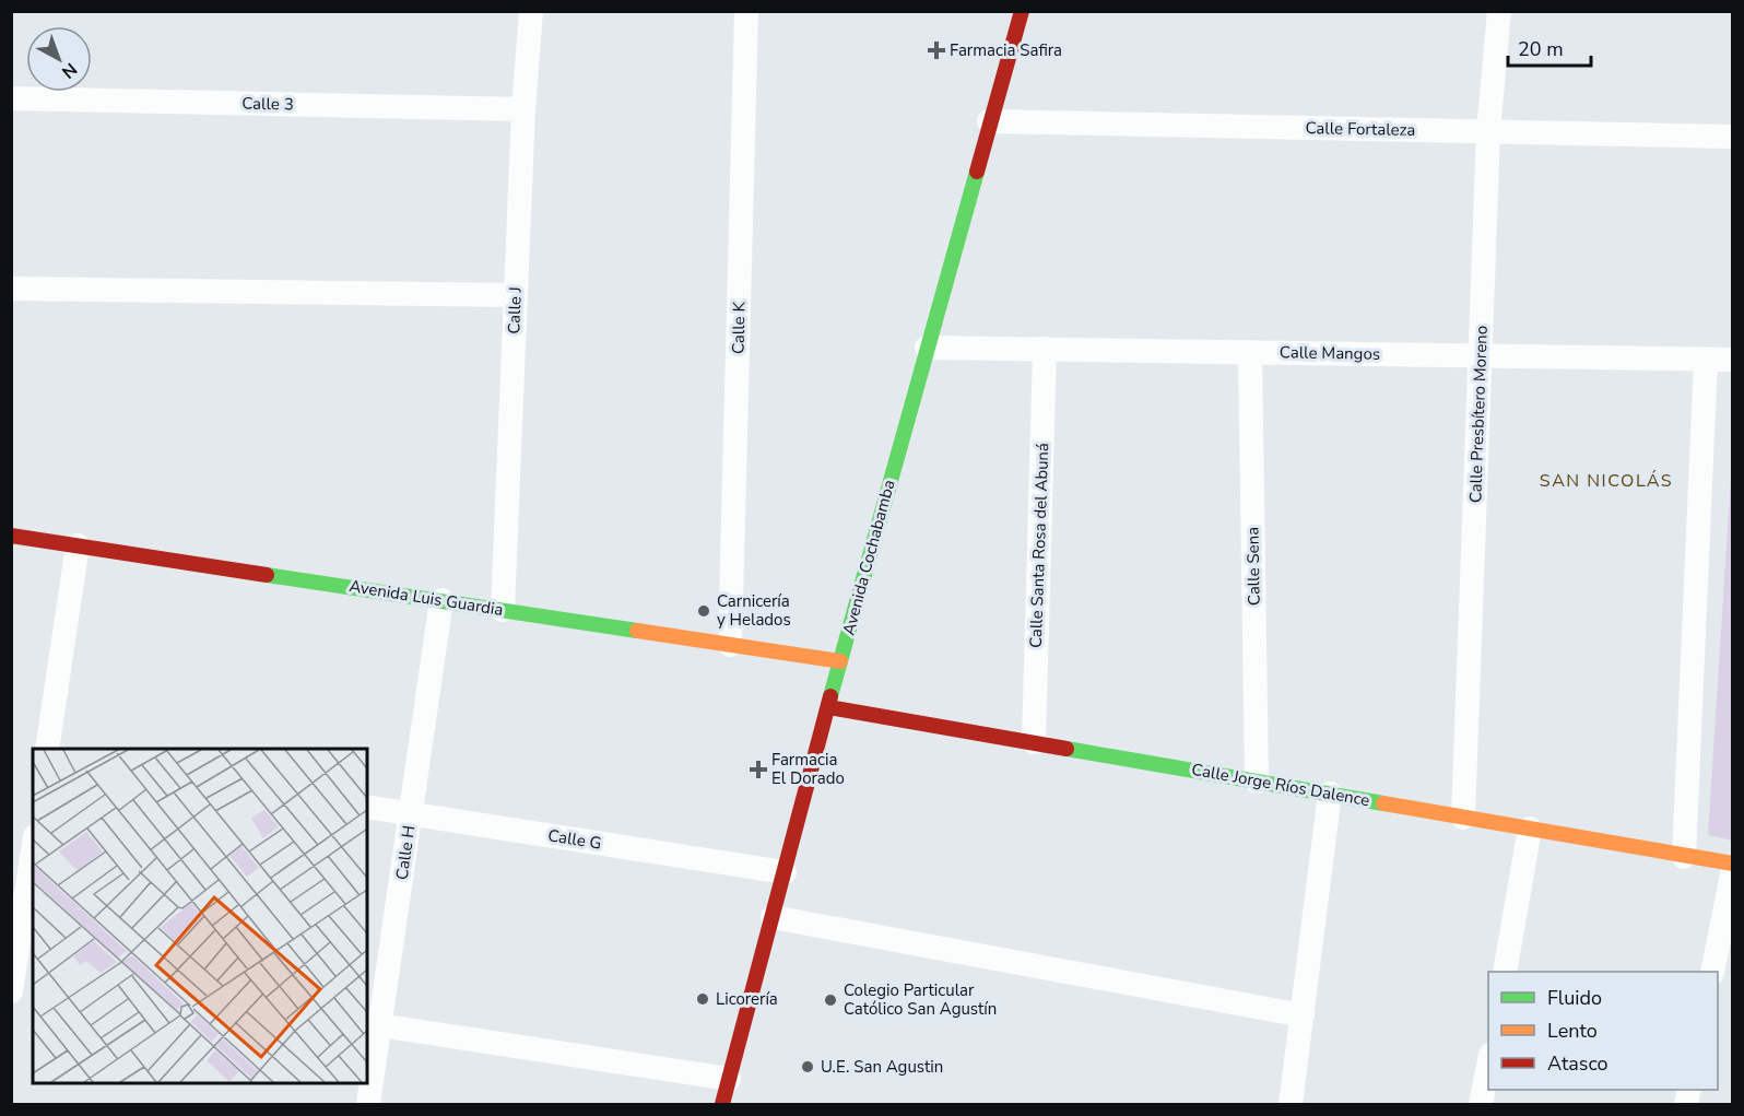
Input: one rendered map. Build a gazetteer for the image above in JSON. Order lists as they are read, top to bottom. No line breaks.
{"streets":{"street":["Calle 3","Calle Fortaleza","Calle J","Calle K","Calle Mangos","Calle Presbítero Moreno","Calle Santa Rosa del Abuná","Avenida Cochabamba","Calle Sena","Avenida Luis Guardia","Calle Jorge Ríos Dalence","Calle G","Calle H"]},"crossings":[["Calle 3","Calle J"],["Calle Fortaleza","Calle Presbítero Moreno"],["Calle Fortaleza","Avenida Cochabamba"],["Calle J","Avenida Luis Guardia"],["Calle K","Avenida Luis Guardia"],["Calle Mangos","Calle Presbítero Moreno"],["Calle Mangos","Calle Santa Rosa del Abuná"],["Calle Mangos","Avenida Cochabamba"],["Calle Mangos","Calle Sena"],["Calle Presbítero Moreno","Calle Jorge Ríos Dalence"],["Calle Santa Rosa del Abuná","Calle Jorge Ríos Dalence"],["Avenida Cochabamba","Avenida Luis Guardia"],["Avenida Cochabamba","Calle Jorge Ríos Dalence"],["Avenida Cochabamba","Calle G"],["Calle Sena","Calle Jorge Ríos Dalence"],["Avenida Luis Guardia","Calle H"],["Calle G","Calle H"]],"districts":["SAN NICOLÁS"],"places":{"health":["Farmacia Safira","Farmacia El Dorado"],"other":["Carnicería y Helados","Licorería","Colegio Particular Católico San Agustín","U.E. San Agustin"]},"legend":["Fluido","Lento","Atasco"],"scale_bar":"20 m","north":"bottom right"}
